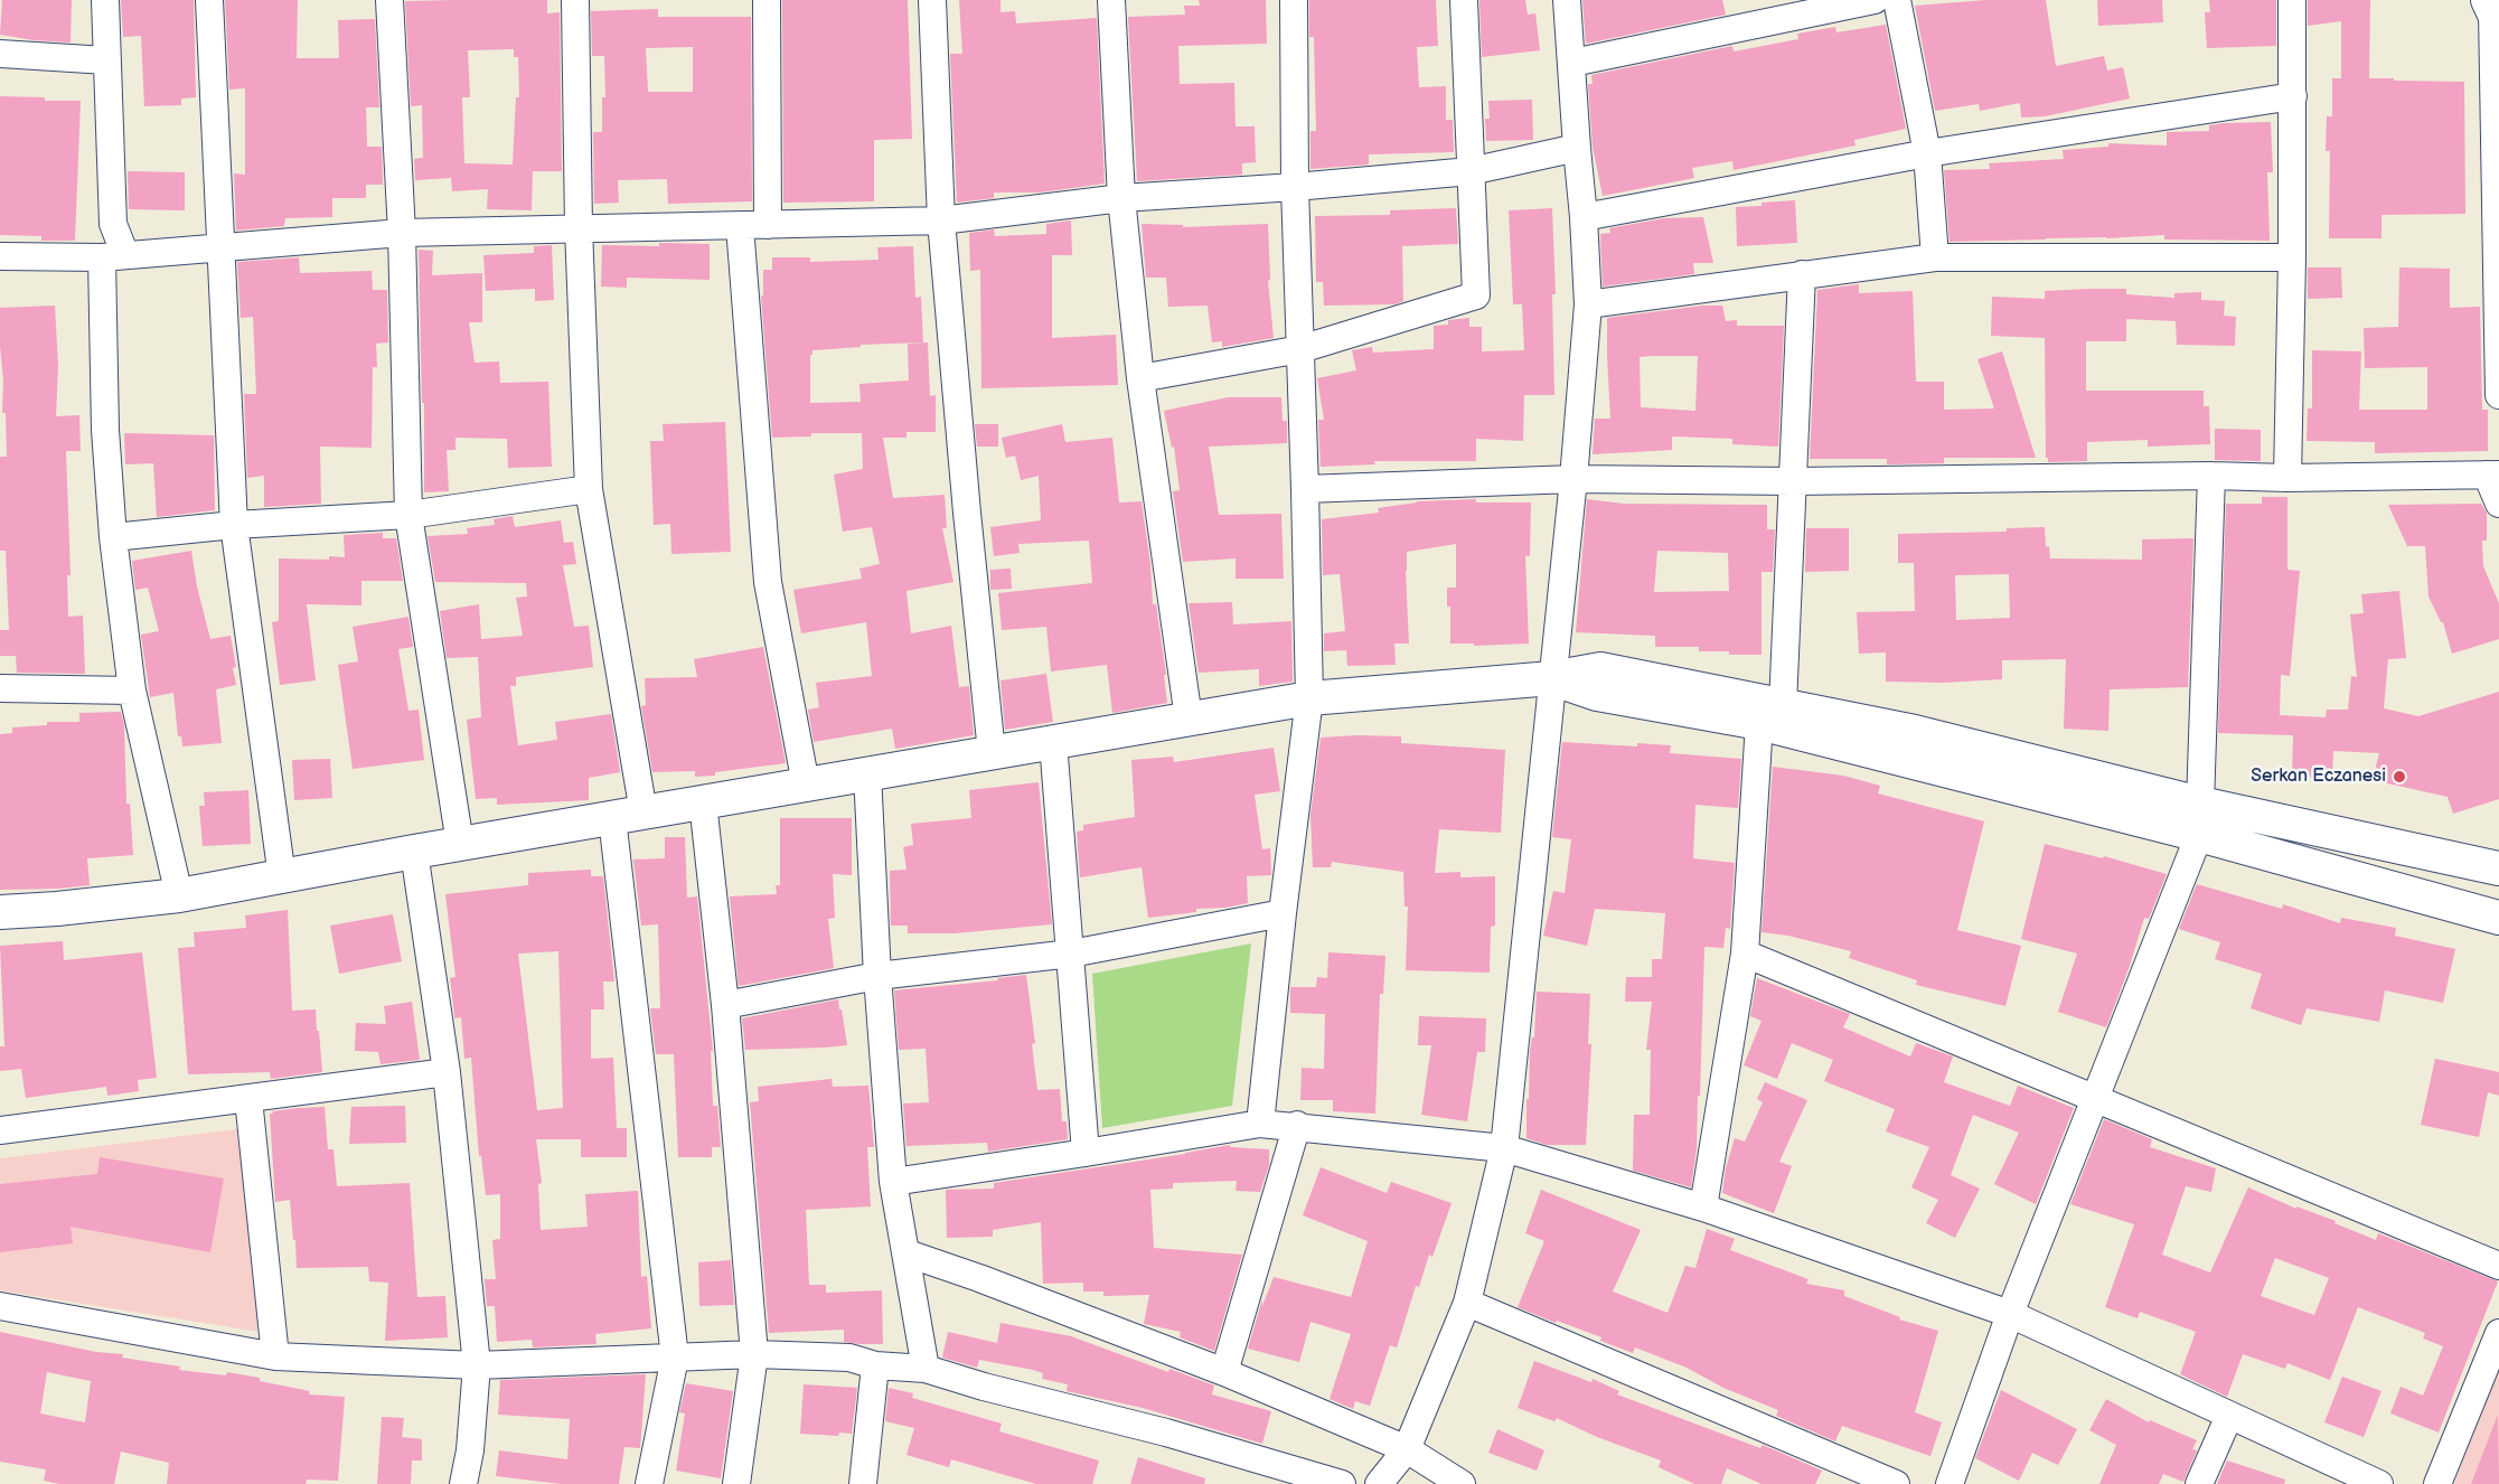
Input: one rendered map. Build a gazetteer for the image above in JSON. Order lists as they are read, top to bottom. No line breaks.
{"places":["Serkan Eczanesi"]}
